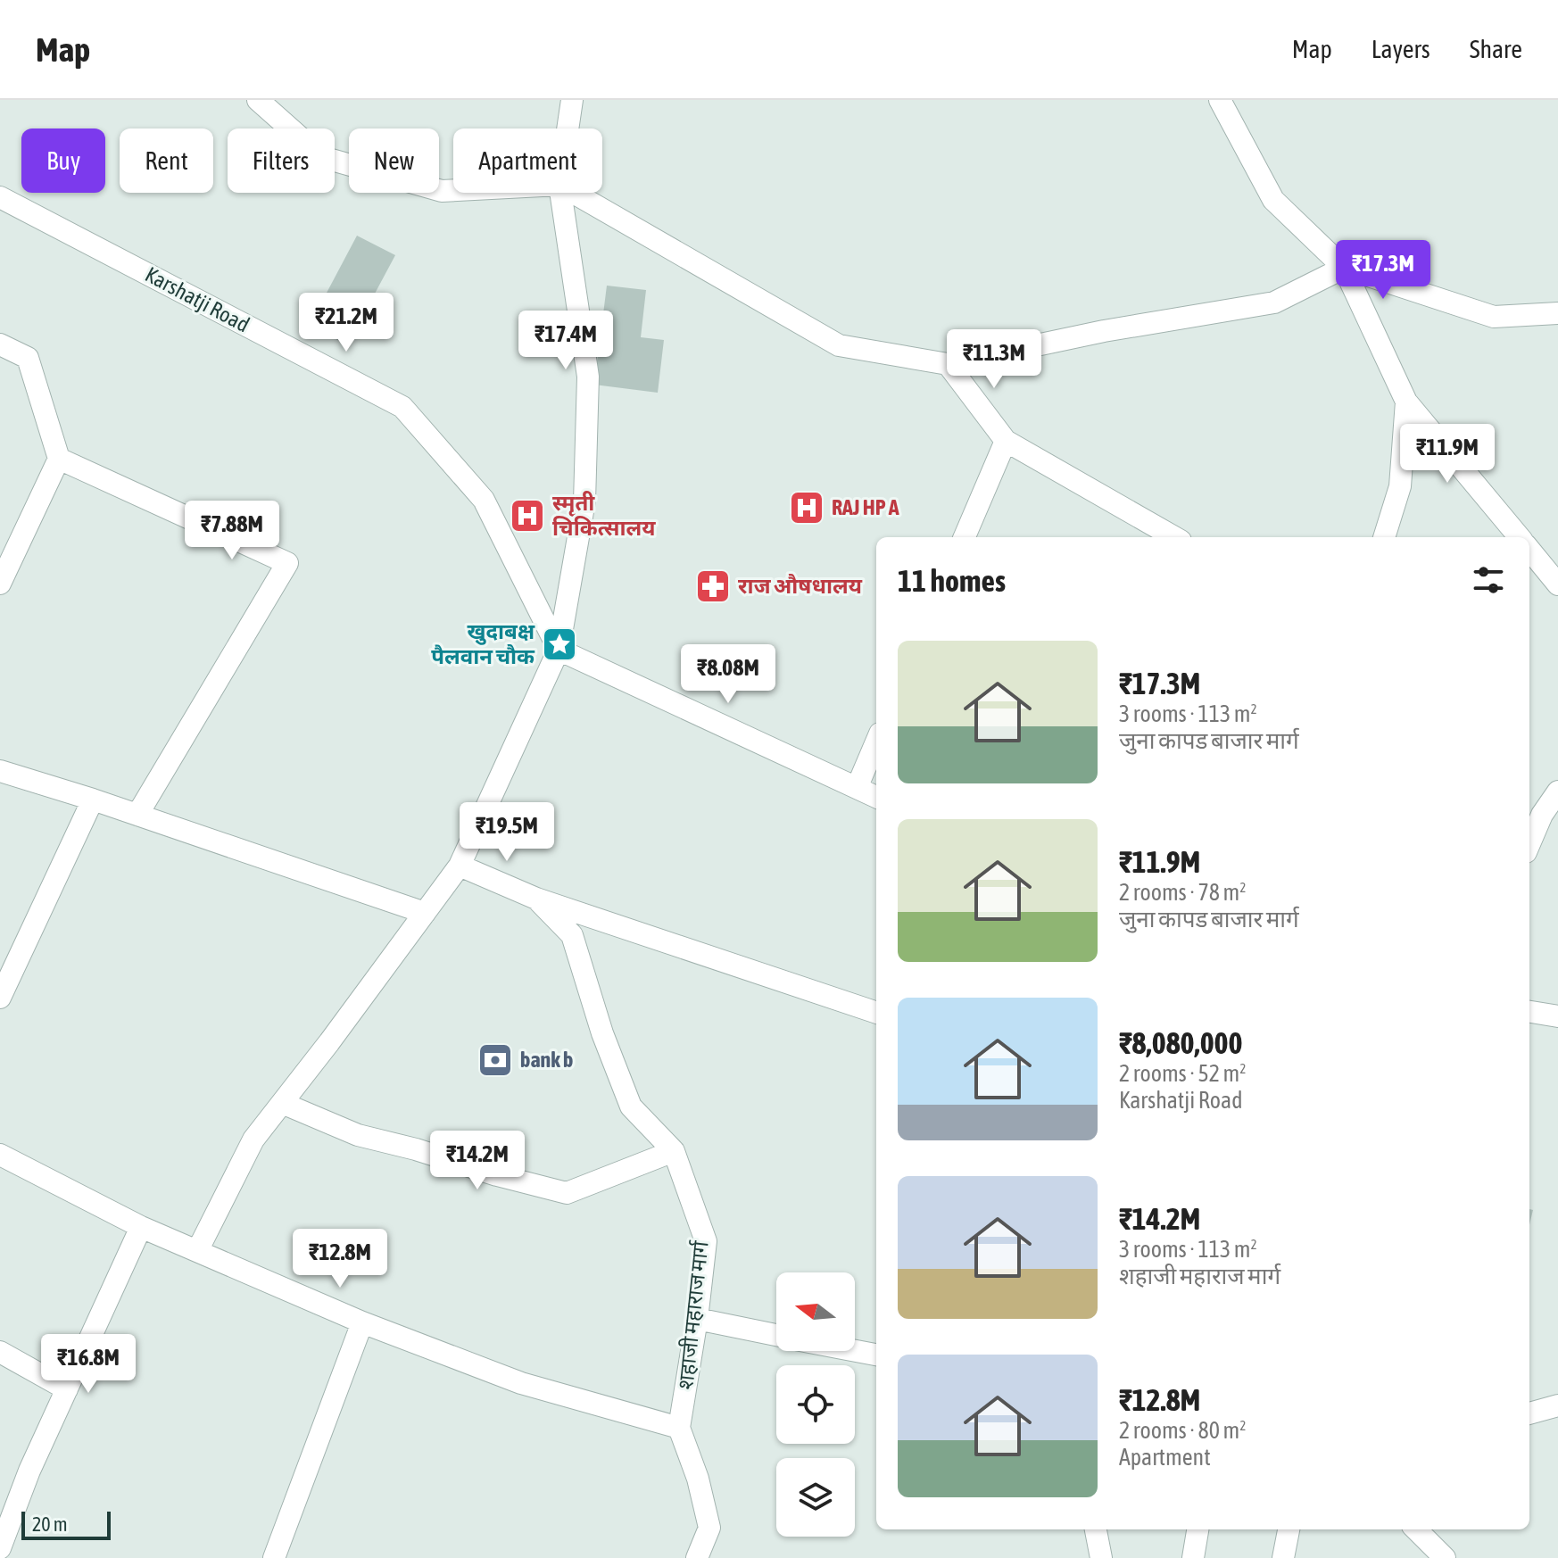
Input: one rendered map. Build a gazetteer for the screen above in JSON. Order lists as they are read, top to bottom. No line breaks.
{"streets":{"street":["Karshatji Road","शहाजी महाराज मार्ग"]},"places":{"hospital":["RAJ HP A","स्मृती चिकित्सालय"],"pharmacy":["राज औषधालय"],"place":["खुदाबक्ष पैलवान चौक"],"bank":["bank b"]},"scale_bar":"20 m","north":"left","page":{"header":"Map","nav":["Map","Layers","Share"],"chip":["Buy","Rent","Filters","New","Apartment"],"price":["₹17.3M","₹21.2M","₹17.4M","₹11.3M","₹11.9M","₹7.88M","₹8.08M","₹19.5M","₹14.2M","₹12.8M","₹16.8M"],"heading":"11 homes","list":[{"name":"₹17.3M","note":"3 rooms · 113 m² · जुना कापड बाजार मार्ग"},{"name":"₹11.9M","note":"2 rooms · 78 m² · जुना कापड बाजार मार्ग"},{"name":"₹8,080,000","note":"2 rooms · 52 m² · Karshatji Road"},{"name":"₹14.2M","note":"3 rooms · 113 m² · शहाजी महाराज मार्ग"},{"name":"₹12.8M","note":"2 rooms · 80 m² · Apartment"}],"scale":"20 m"}}
